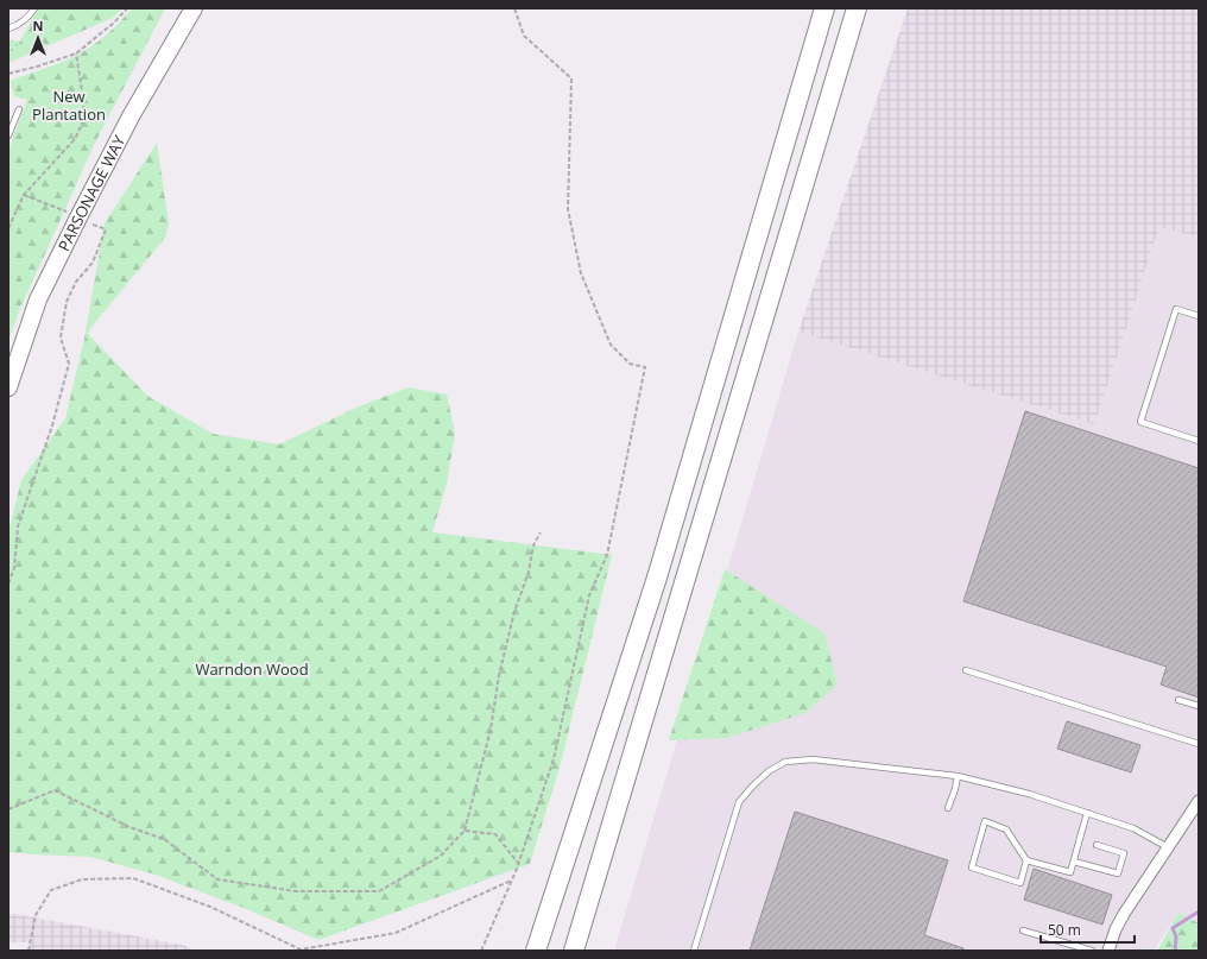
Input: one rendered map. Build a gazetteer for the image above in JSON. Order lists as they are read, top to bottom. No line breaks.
{"streets":{"main road":["PARSONAGE WAY"]},"parks":["New Plantation","Warndon Wood"],"scale_bar":"50 m","north":"top"}
